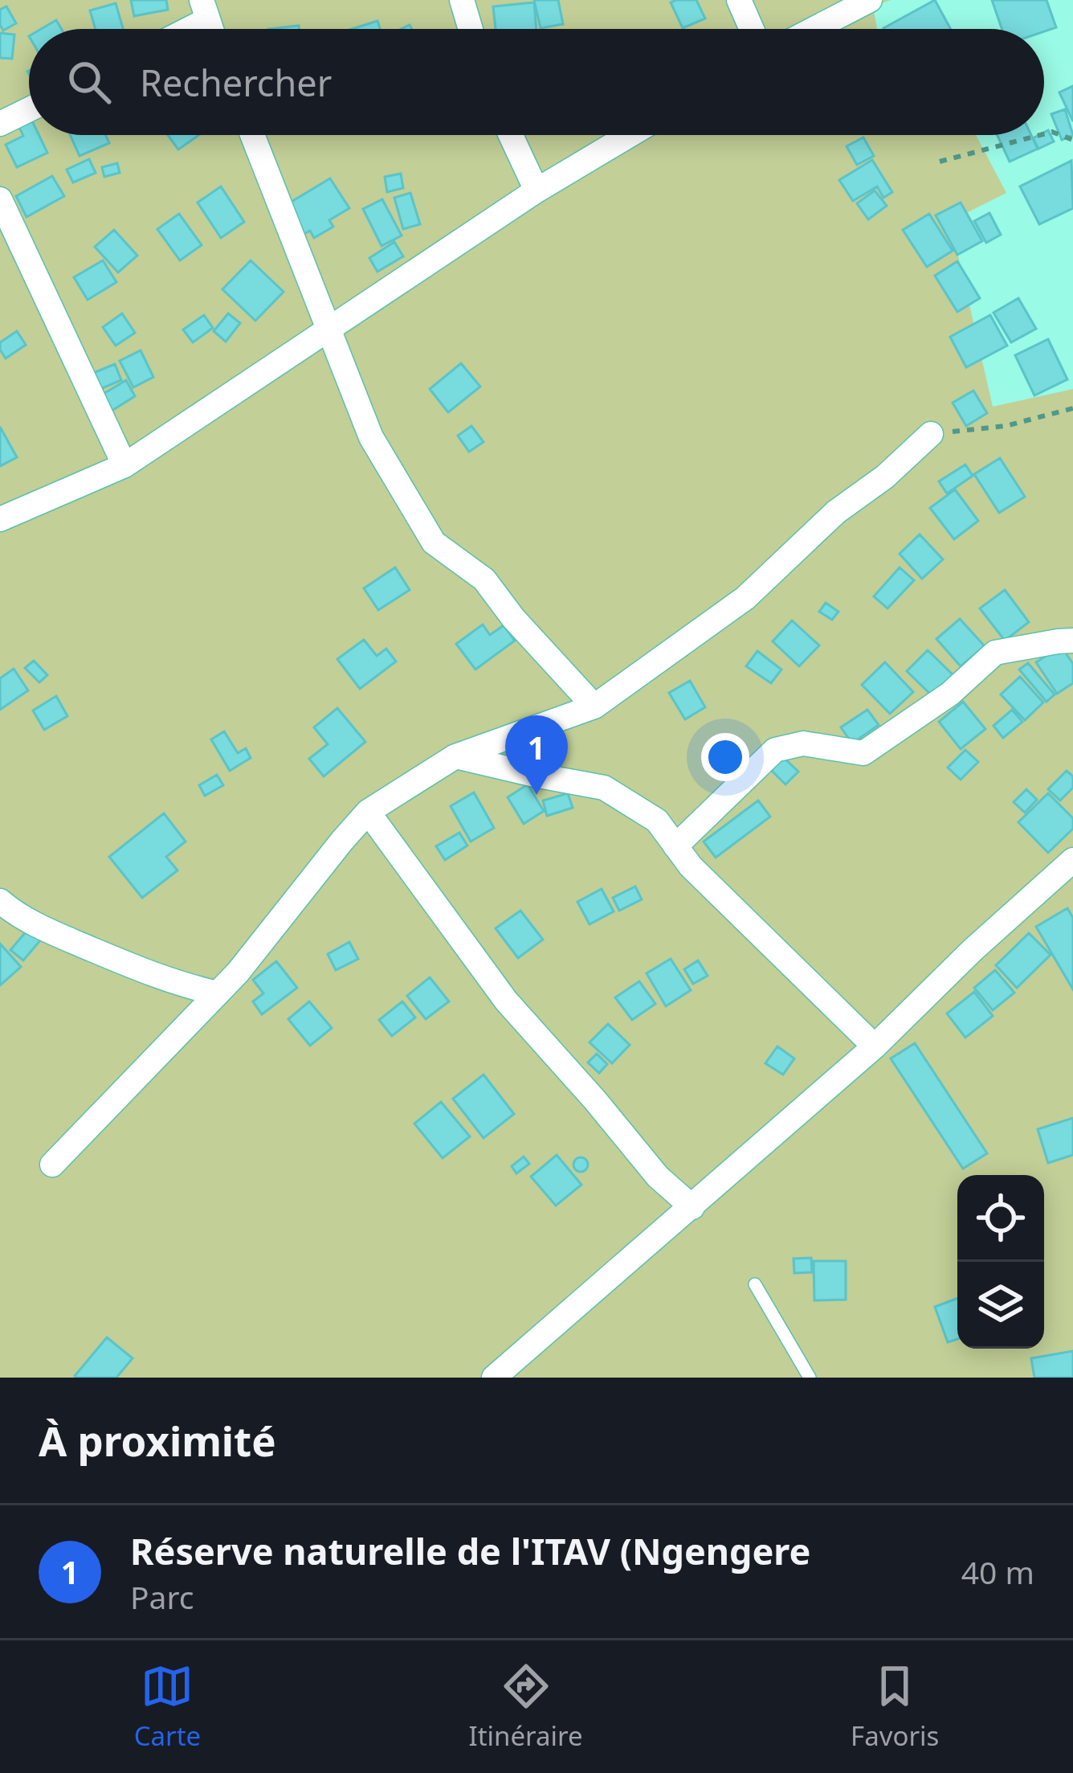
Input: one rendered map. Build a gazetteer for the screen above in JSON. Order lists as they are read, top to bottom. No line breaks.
{"page":{"search":"Rechercher","pins":"1","heading":"À proximité","list":[{"mark":"1","name":"Réserve naturelle de l'ITAV (Ngengere","note":"Parc","value":"40 m"}],"nav":["Carte","Itinéraire","Favoris"]}}
